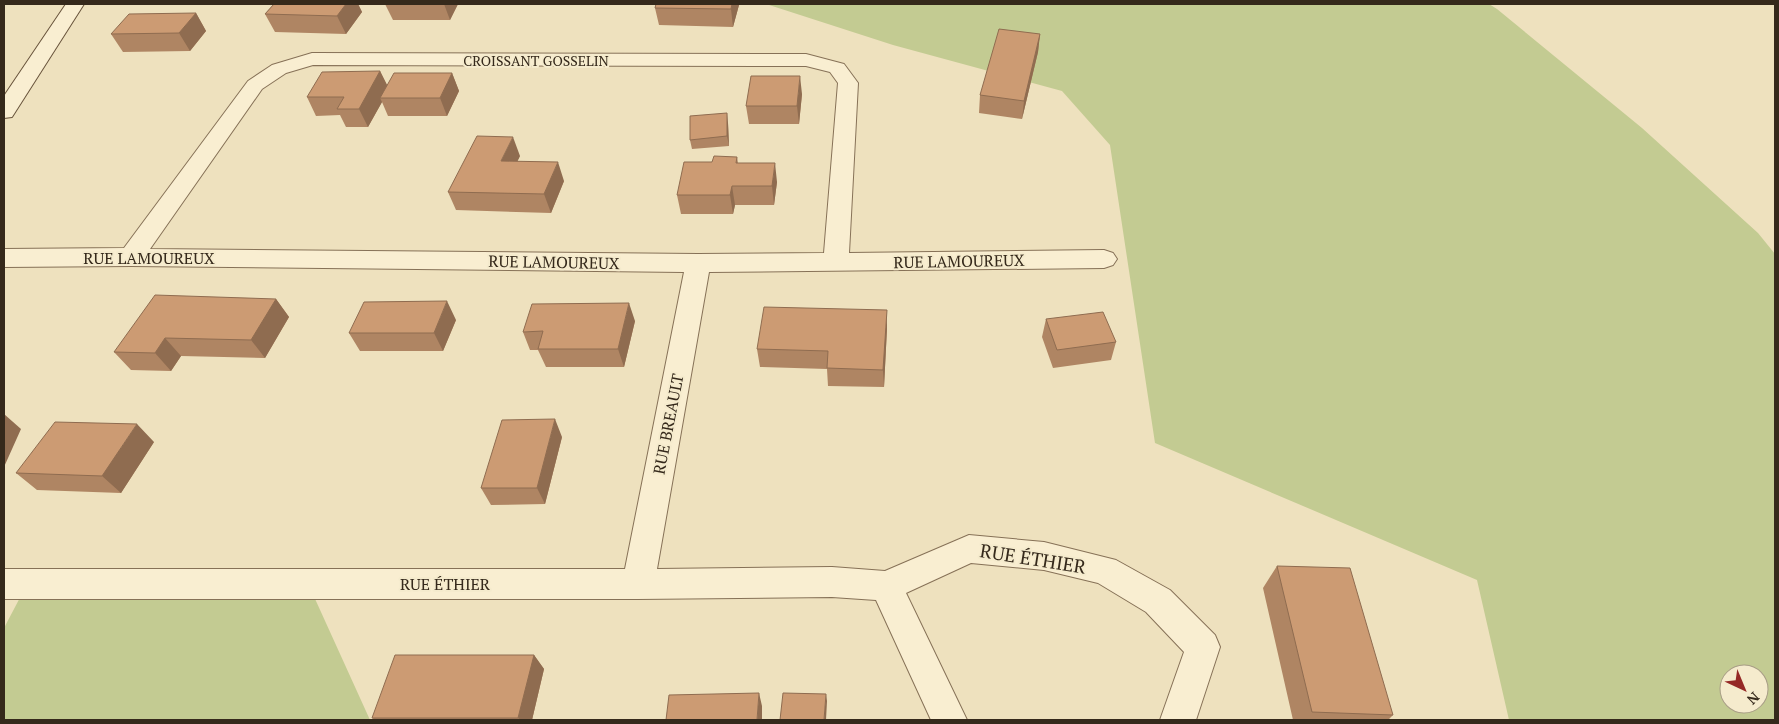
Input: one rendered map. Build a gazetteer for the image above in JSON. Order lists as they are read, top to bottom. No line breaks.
{"streets":{"street":["CROISSANT GOSSELIN","RUE LAMOUREUX","RUE BREAULT","RUE ÉTHIER"]},"crossings":[["CROISSANT GOSSELIN","RUE LAMOUREUX"],["RUE LAMOUREUX","RUE BREAULT"],["RUE BREAULT","RUE ÉTHIER"]],"north":"bottom right"}
